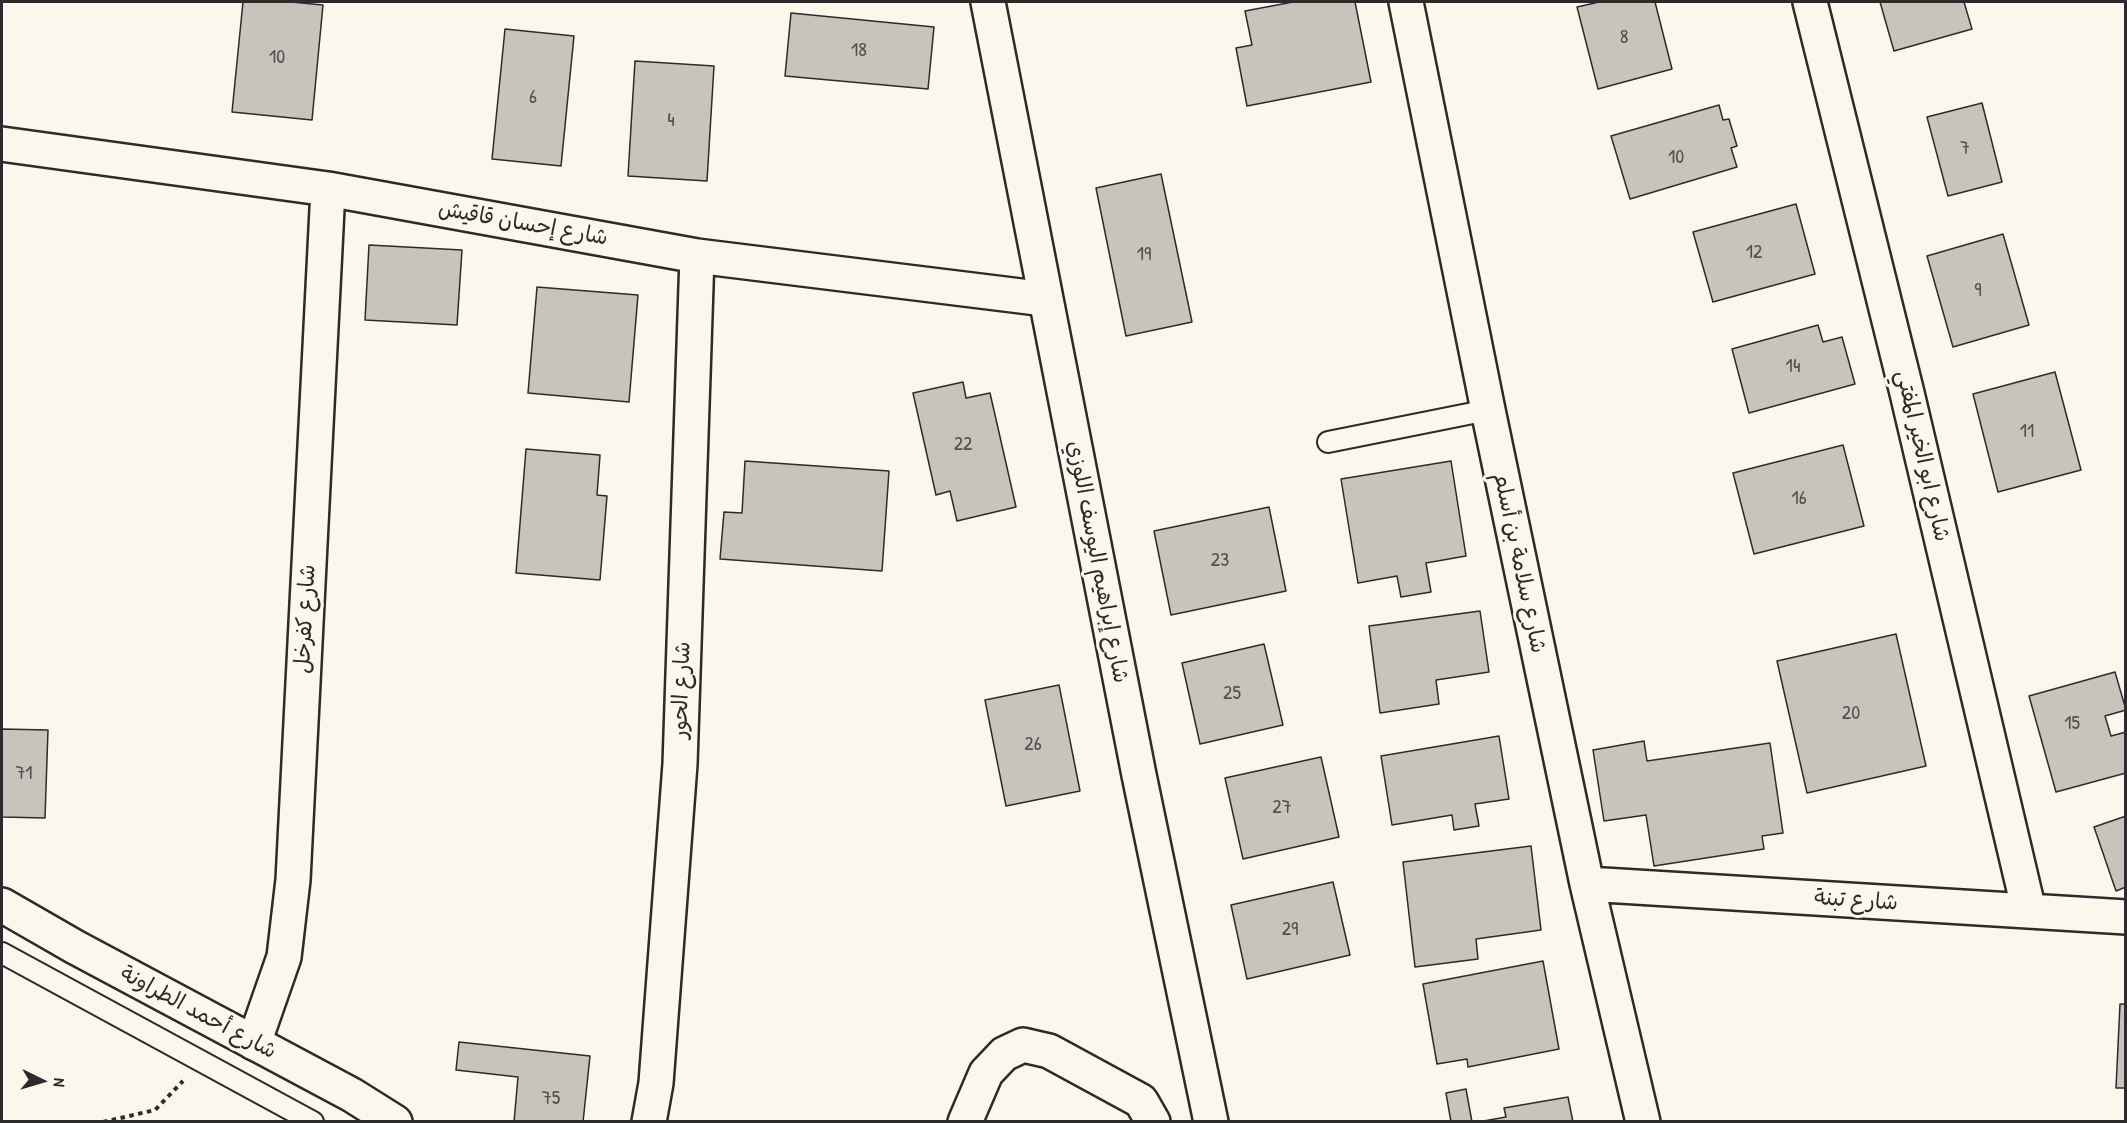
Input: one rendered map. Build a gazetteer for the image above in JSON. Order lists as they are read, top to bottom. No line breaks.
{"streets":{"street":["شارع إحسان قاقيش","شارع ابو الخير المفتي","شارع إبراهيم اليوسف اللوزي","شارع سلامة بن أسلم","شارع كفرخل","شارع الحور","شارع تبنة","شارع أحمد الطراونة"]},"crossings":[["شارع إحسان قاقيش","شارع إبراهيم اليوسف اللوزي"],["شارع إحسان قاقيش","شارع كفرخل"],["شارع إحسان قاقيش","شارع الحور"],["شارع ابو الخير المفتي","شارع تبنة"],["شارع سلامة بن أسلم","شارع تبنة"],["شارع كفرخل","شارع أحمد الطراونة"]],"house_numbers":["8","18","10","6","4","7","10","12","19","9","14","11","22","16","23","25","20","15","26","71","27","29","75"],"north":"right"}
